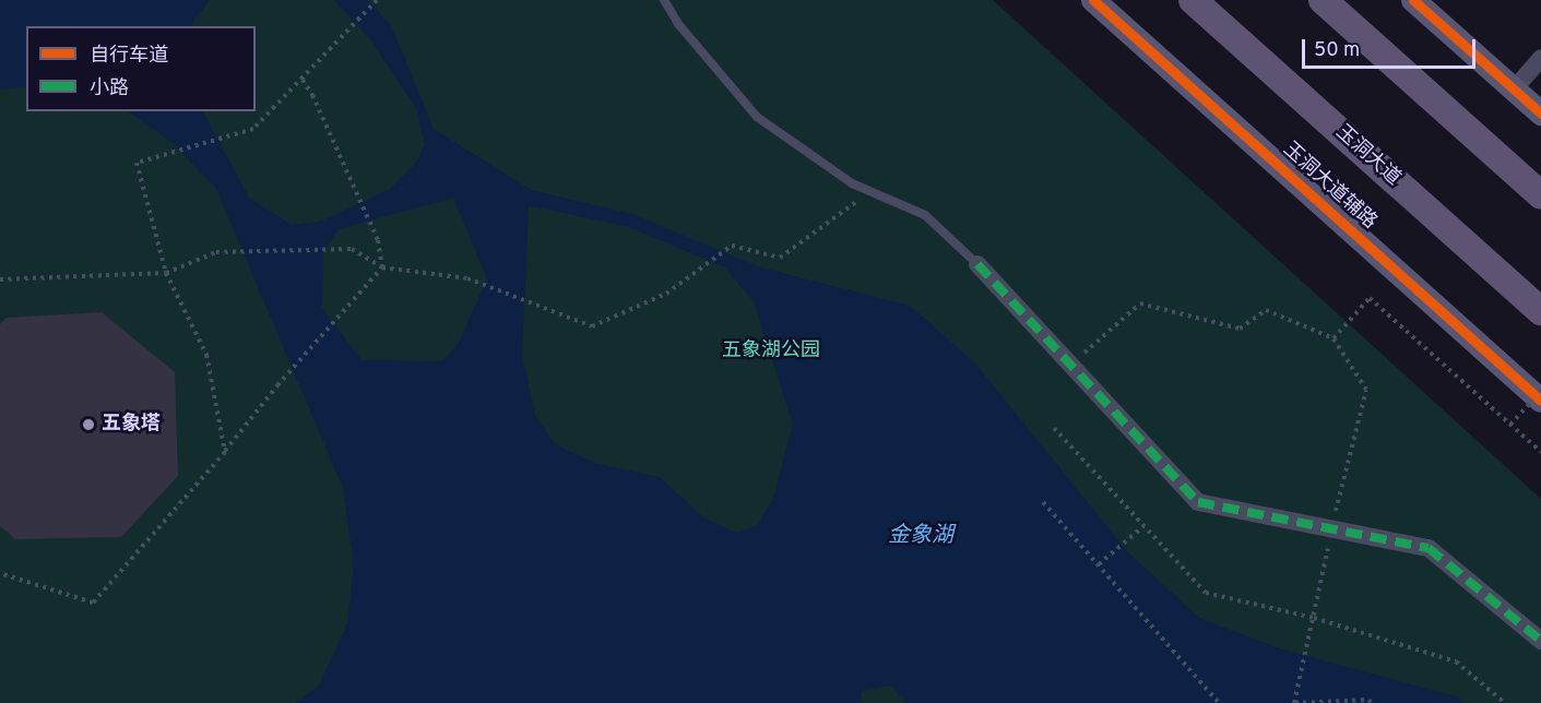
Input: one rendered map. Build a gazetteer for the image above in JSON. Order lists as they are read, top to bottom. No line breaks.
{"streets":{"main road":["玉洞大道"],"street":["玉洞大道辅路"]},"water":["金象湖"],"parks":["五象湖公园"],"places":["五象塔"],"legend":["自行车道","小路"],"scale_bar":"50 m"}
